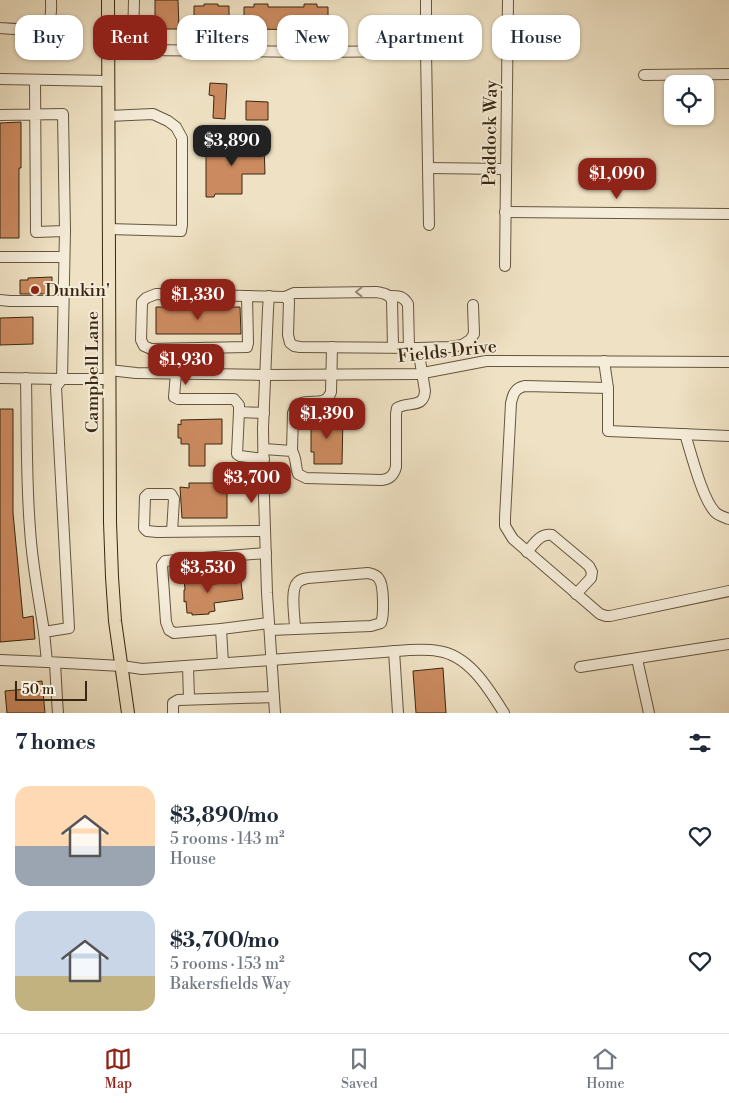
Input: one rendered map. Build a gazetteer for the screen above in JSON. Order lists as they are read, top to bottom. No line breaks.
{"streets":{"main road":["Campbell Lane"],"street":["Paddock Way","Fields Drive"]},"crossings":[["Fields Drive","Campbell Lane"]],"places":["Dunkin'"],"scale_bar":"50 m","page":{"chip":["Buy","Rent","Filters","New","Apartment","House"],"price":["$3,890","$1,090","$1,330","$1,930","$1,390","$3,700","$3,530"],"scale":"50 m","heading":"7 homes","list":[{"name":"$3,890/mo","note":"5 rooms · 143 m² · House"},{"name":"$3,700/mo","note":"5 rooms · 153 m² · Bakersfields Way"}],"tabs":["Map","Saved","Home"]}}
